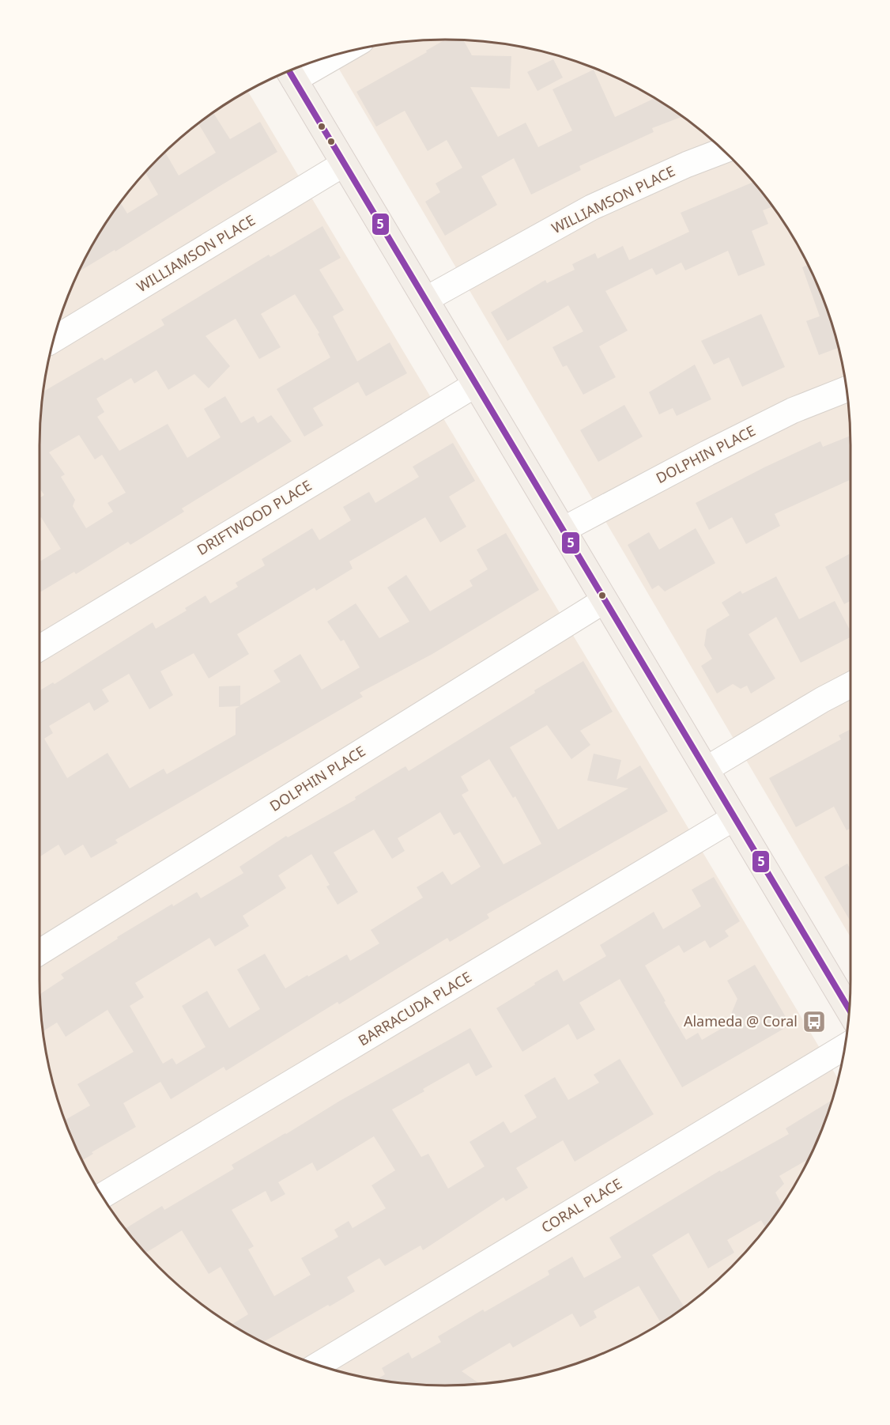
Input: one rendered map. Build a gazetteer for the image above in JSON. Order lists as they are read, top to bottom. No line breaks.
{"streets":{"street":["WILLIAMSON PLACE","DOLPHIN PLACE","DRIFTWOOD PLACE","BARRACUDA PLACE","CORAL PLACE"]},"places":{"bus stop":["Alameda @ Coral"]},"lines":["transit line 5"]}
